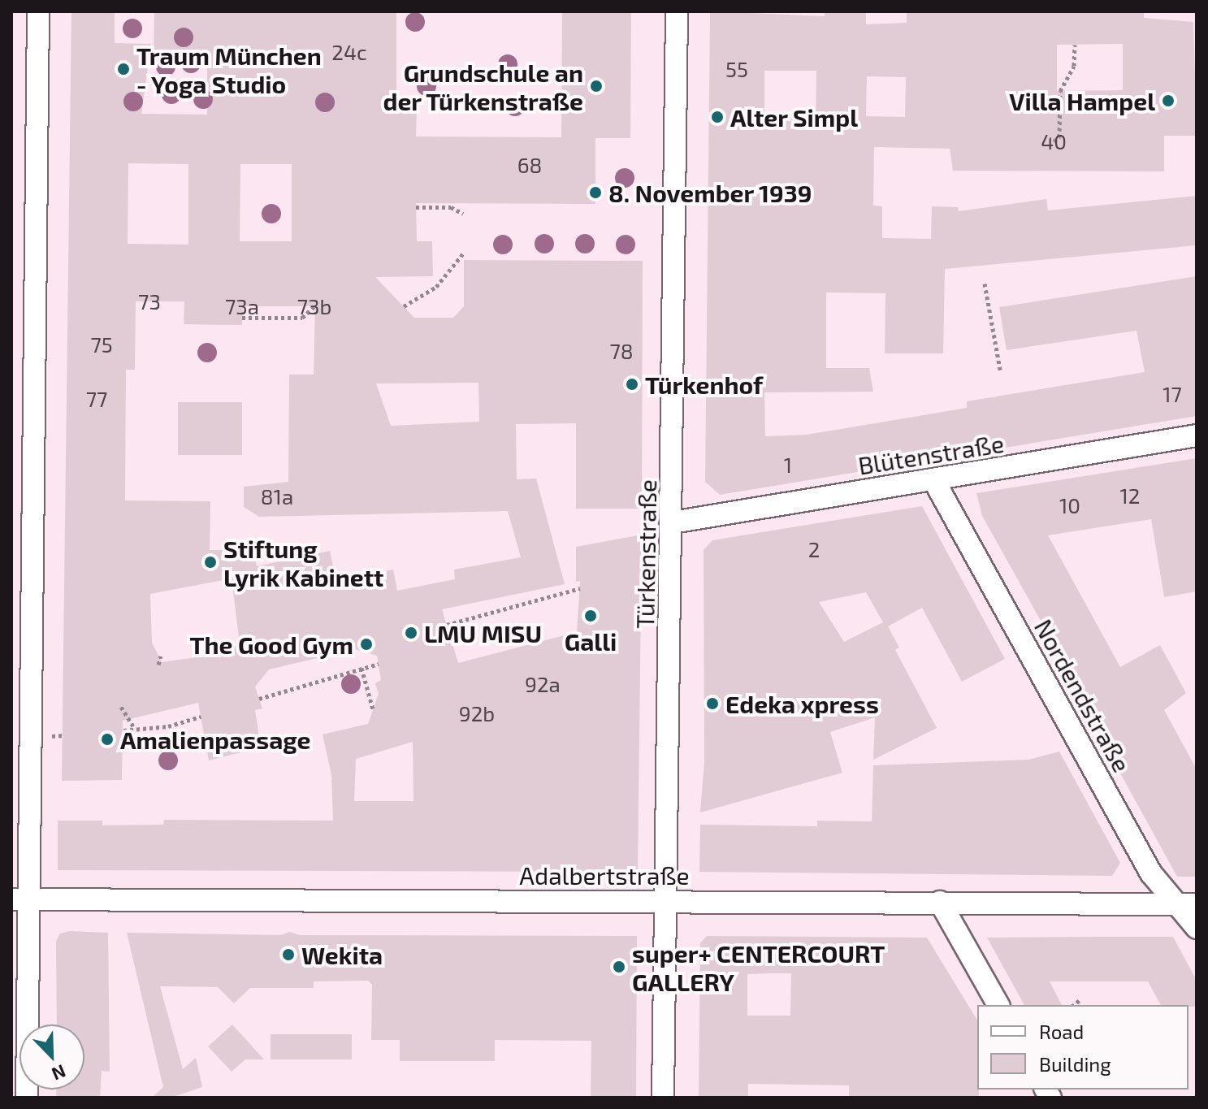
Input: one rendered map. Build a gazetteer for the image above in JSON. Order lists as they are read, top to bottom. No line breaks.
{"streets":{"street":["Blütenstraße","Türkenstraße","Nordendstraße","Adalbertstraße"]},"crossings":[["Blütenstraße","Türkenstraße"],["Blütenstraße","Nordendstraße"],["Türkenstraße","Adalbertstraße"],["Nordendstraße","Adalbertstraße"]],"places":["Traum München - Yoga Studio","Grundschule an der Türkenstraße","Villa Hampel","Alter Simpl","8. November 1939","Türkenhof","Stiftung Lyrik Kabinett","Galli","LMU MISU","The Good Gym","Edeka xpress","Amalienpassage","Wekita","super+ CENTERCOURT GALLERY"],"house_numbers":["24c","55","40","68","73","73a","73b","75","78","17","77","1","12","81a","10","2","92a","92b"],"legend":["Road","Building"],"north":"bottom right"}
